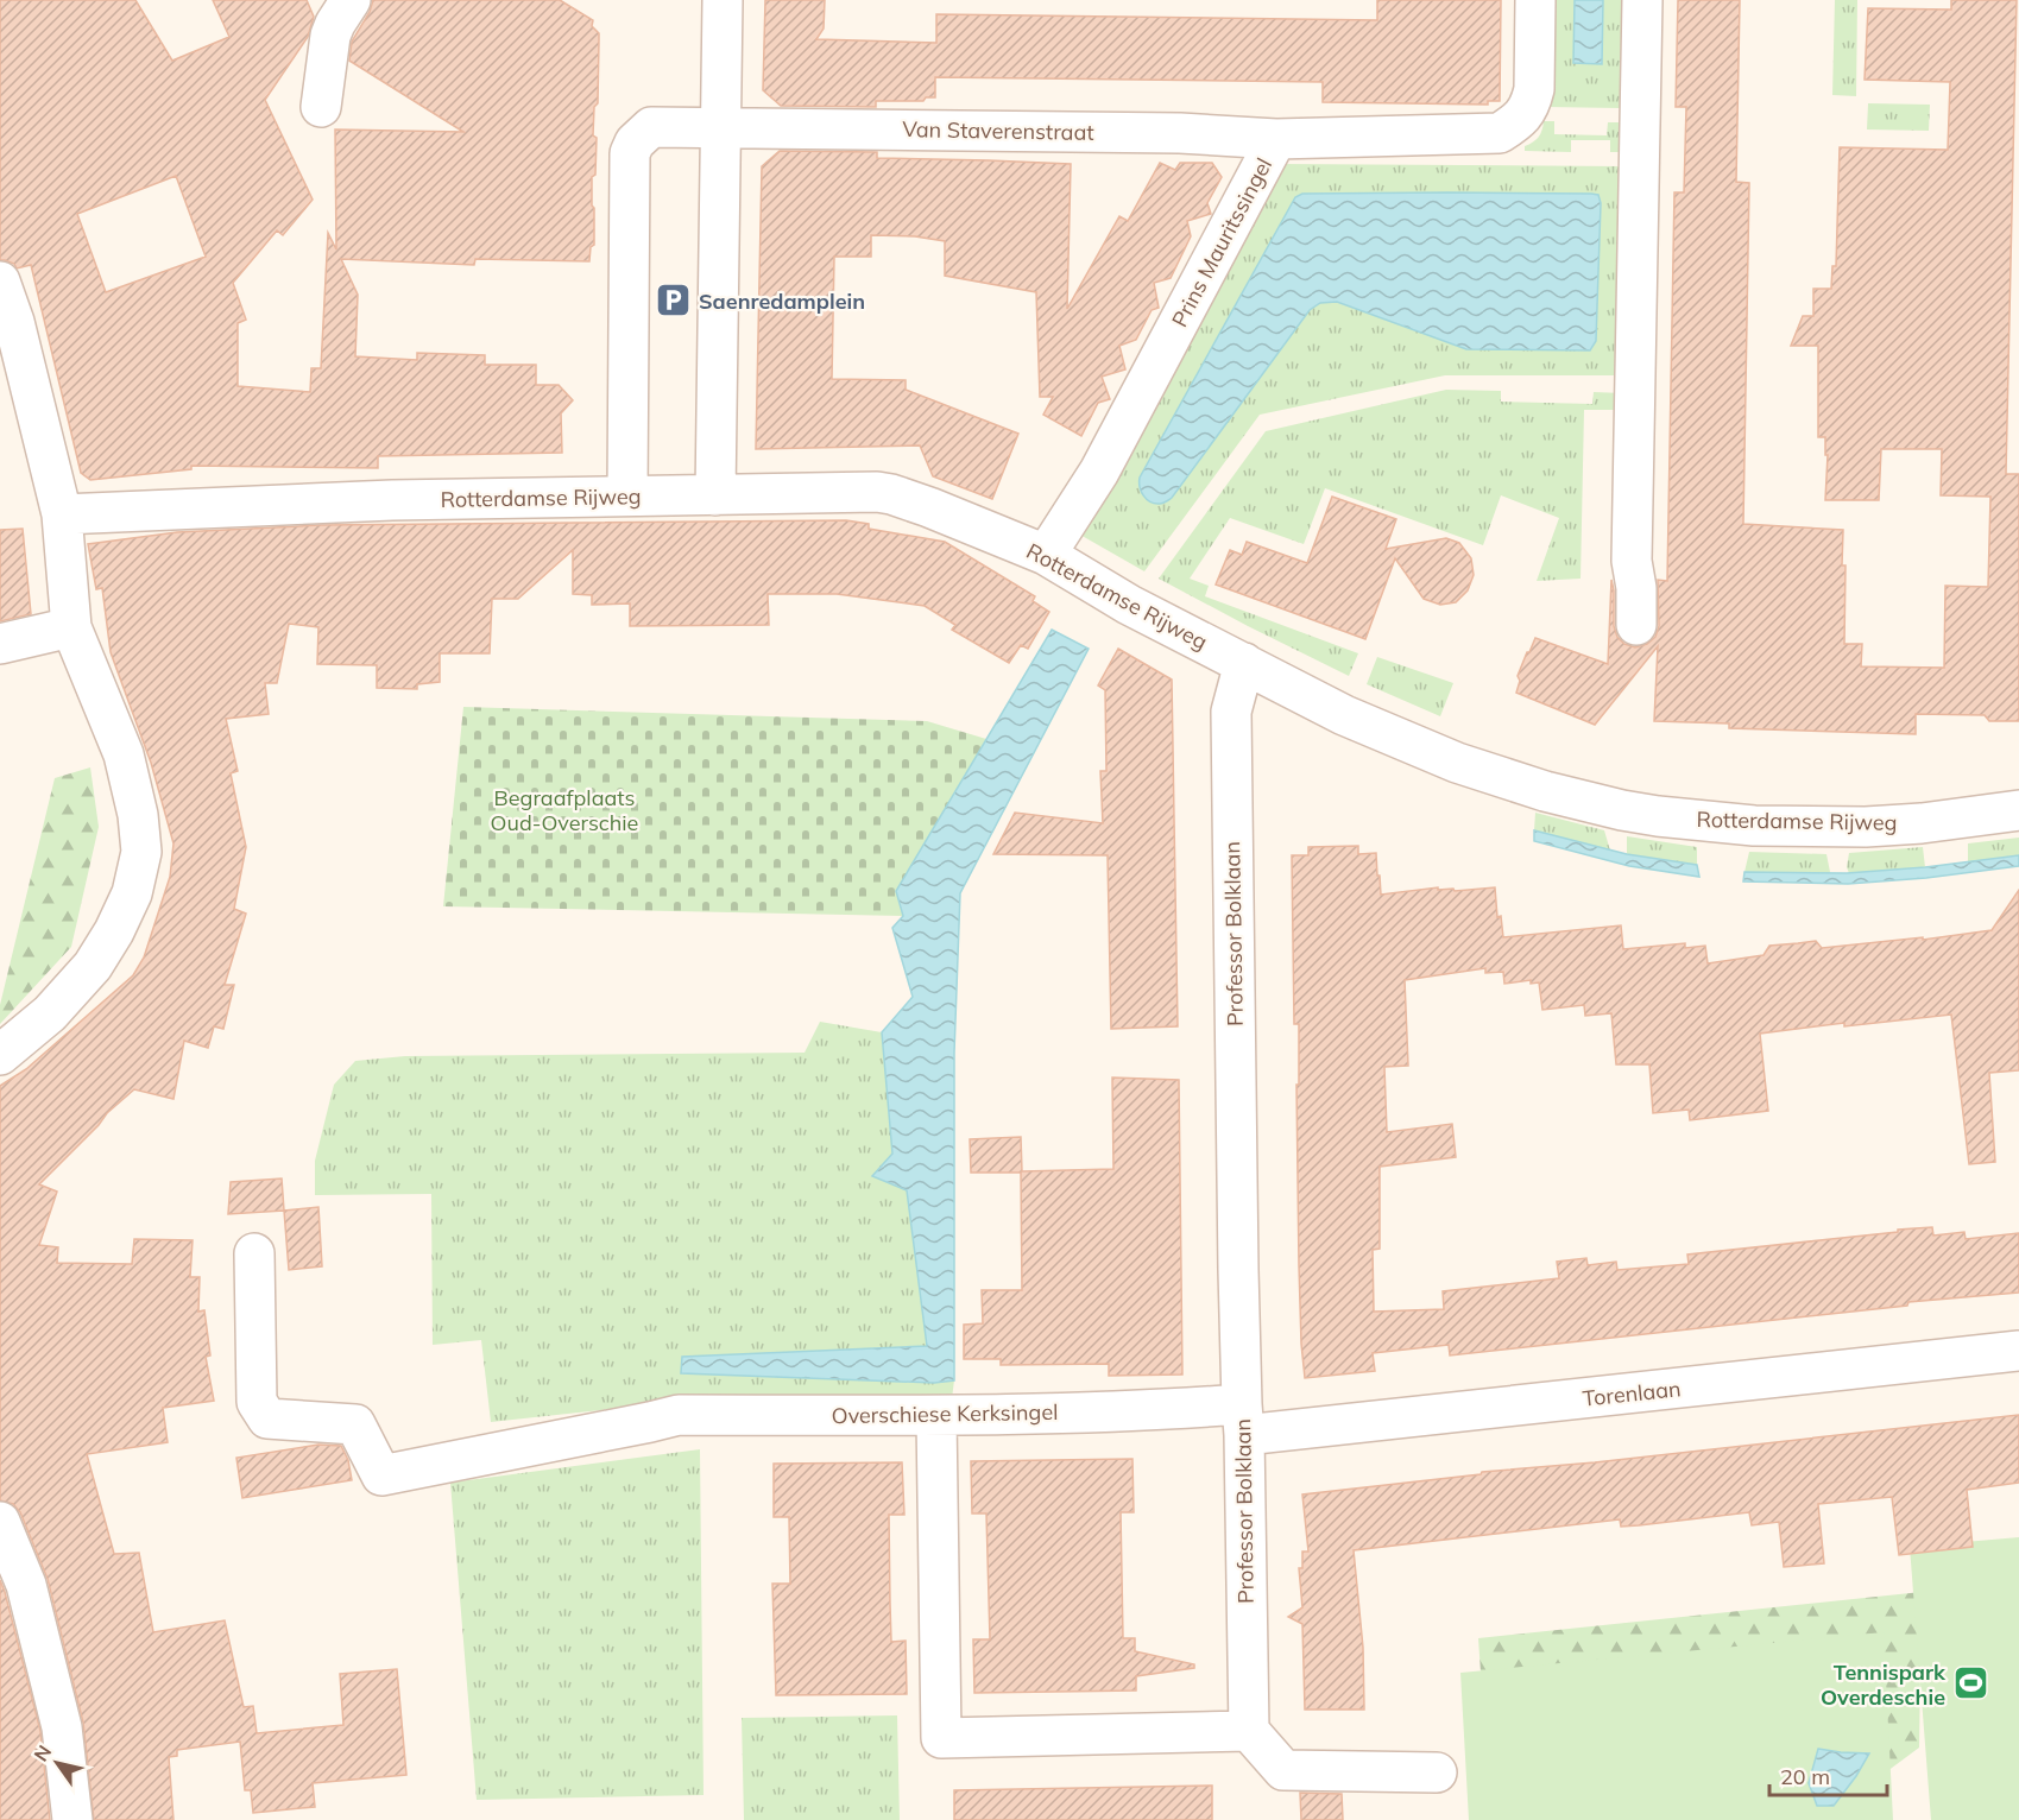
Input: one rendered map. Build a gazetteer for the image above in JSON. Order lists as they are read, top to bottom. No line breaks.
{"streets":{"street":["Van Staverenstraat","Prins Mauritssingel","Rotterdamse Rijweg","Professor Bolklaan","Torenlaan","Overschiese Kerksingel"]},"crossings":[["Van Staverenstraat","Prins Mauritssingel"],["Prins Mauritssingel","Rotterdamse Rijweg"],["Rotterdamse Rijweg","Professor Bolklaan"],["Professor Bolklaan","Torenlaan"],["Professor Bolklaan","Overschiese Kerksingel"],["Torenlaan","Overschiese Kerksingel"]],"parks":["Begraafplaats Oud-Overschie"],"places":{"parking":["Saenredamplein"],"sports":["Tennispark Overdeschie"]},"scale_bar":"20 m","north":"top left"}
